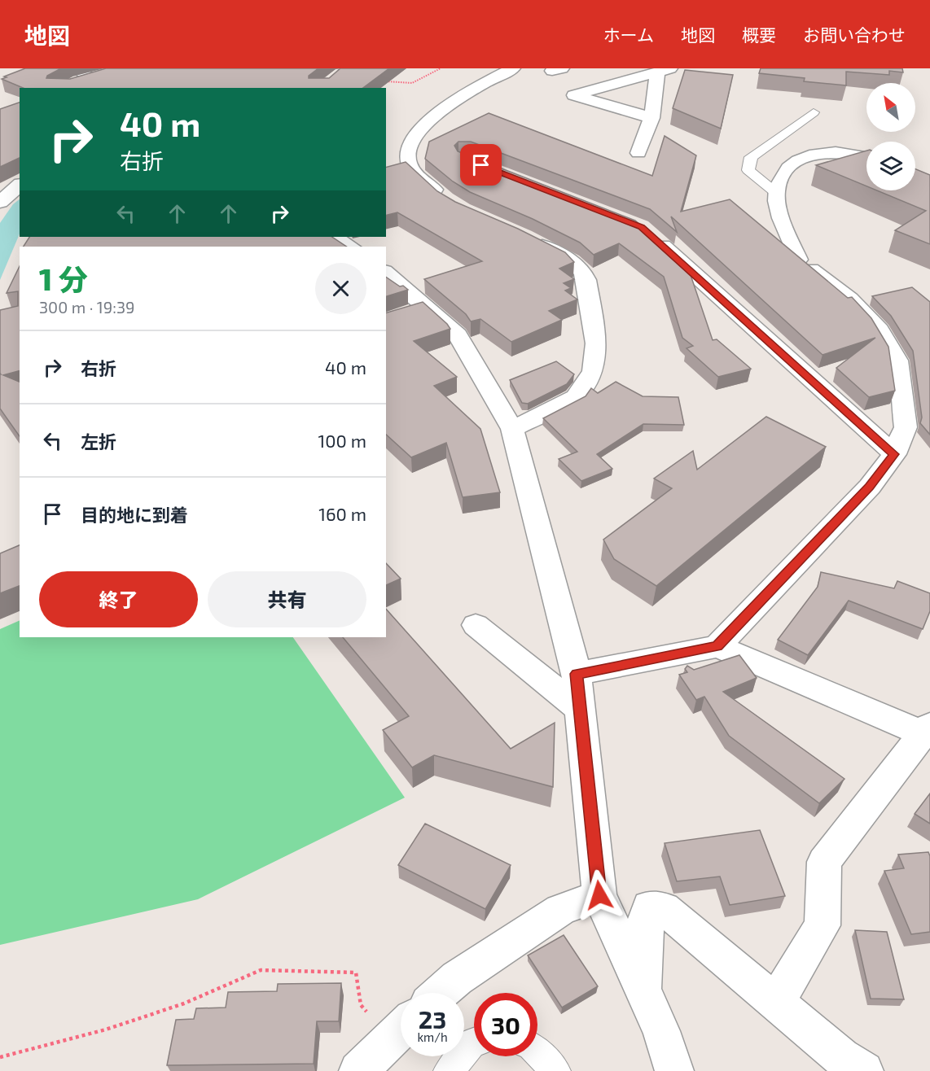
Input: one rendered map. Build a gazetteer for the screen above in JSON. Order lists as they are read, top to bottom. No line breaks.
{"north":"top left","page":{"header":"地図","nav":["ホーム","地図","概要","お問い合わせ"],"turn":["40 m","右折"],"heading":["1 分","300 m · 19:39"],"list":[{"name":"右折","value":"40 m"},{"name":"左折","value":"100 m"},{"name":"目的地に到着","value":"160 m"}],"buttons":["終了","共有"],"speed":"23 km/h","limit":"30"}}
